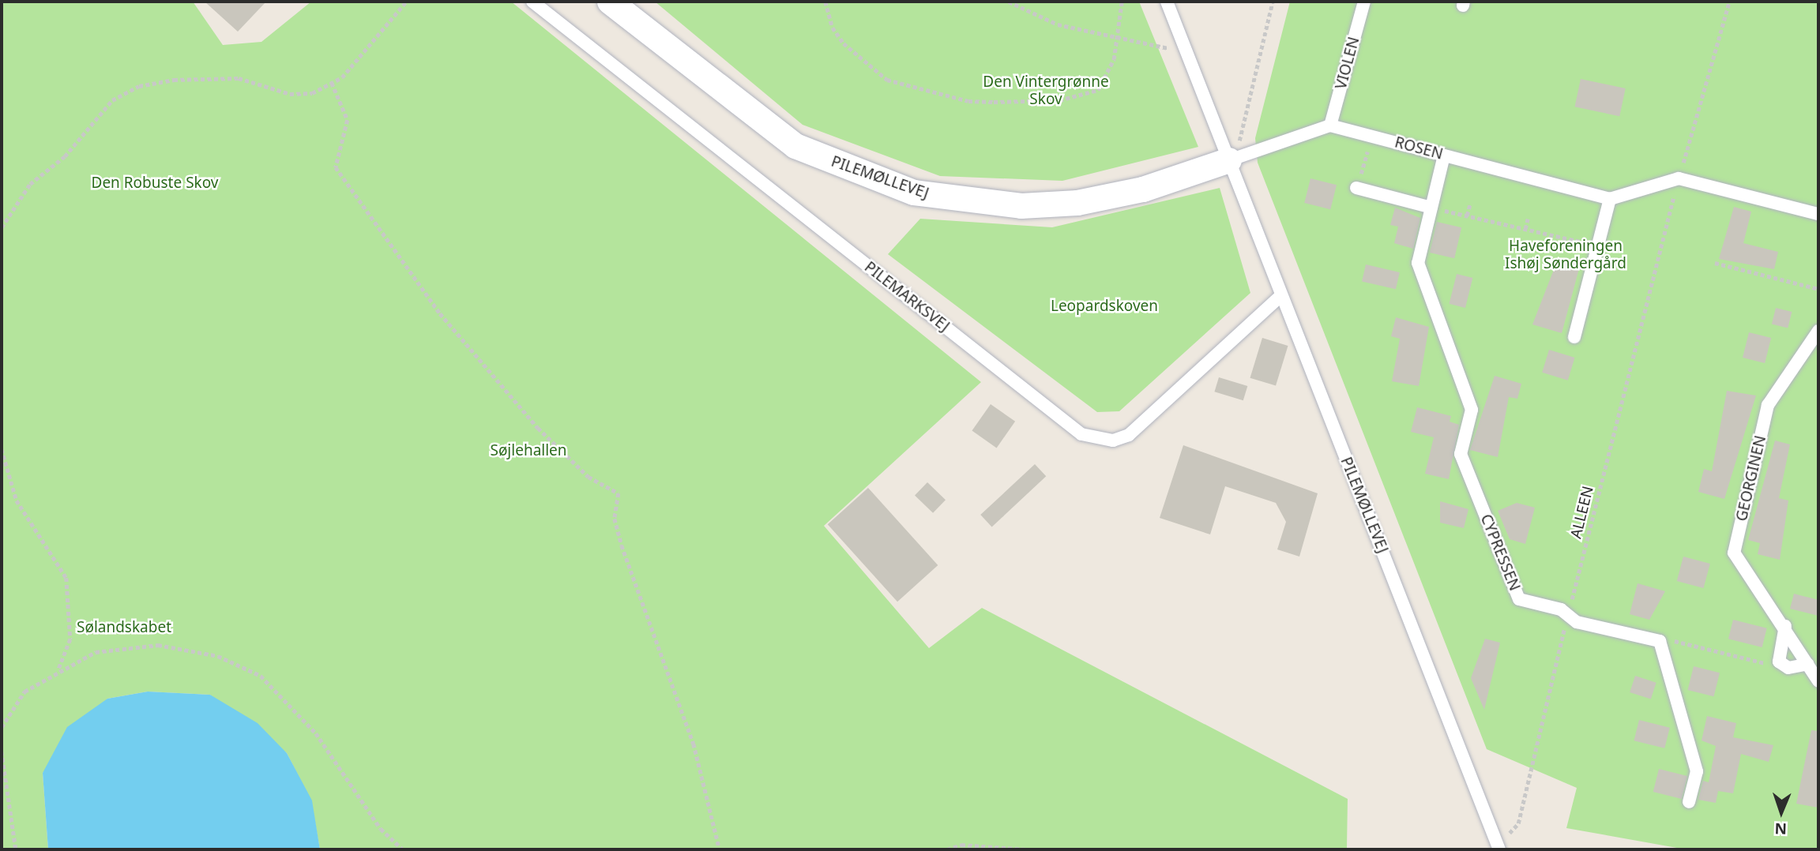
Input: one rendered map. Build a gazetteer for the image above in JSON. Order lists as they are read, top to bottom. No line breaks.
{"streets":{"street":["PILEMØLLEVEJ"],"lane":["VIOLEN","ROSEN","PILEMARKSVEJ","GEORGINEN","CYPRESSEN"],"path":["ALLEEN"]},"crossings":[["VIOLEN","ROSEN"],["ROSEN","CYPRESSEN"],["PILEMØLLEVEJ","PILEMARKSVEJ"],["PILEMØLLEVEJ","ALLEEN"],["ALLEEN","CYPRESSEN"]],"parks":["Den Vintergrønne Skov","Den Robuste Skov","Haveforeningen Ishøj Søndergård","Leopardskoven","Søjlehallen","Sølandskabet"],"north":"bottom"}
